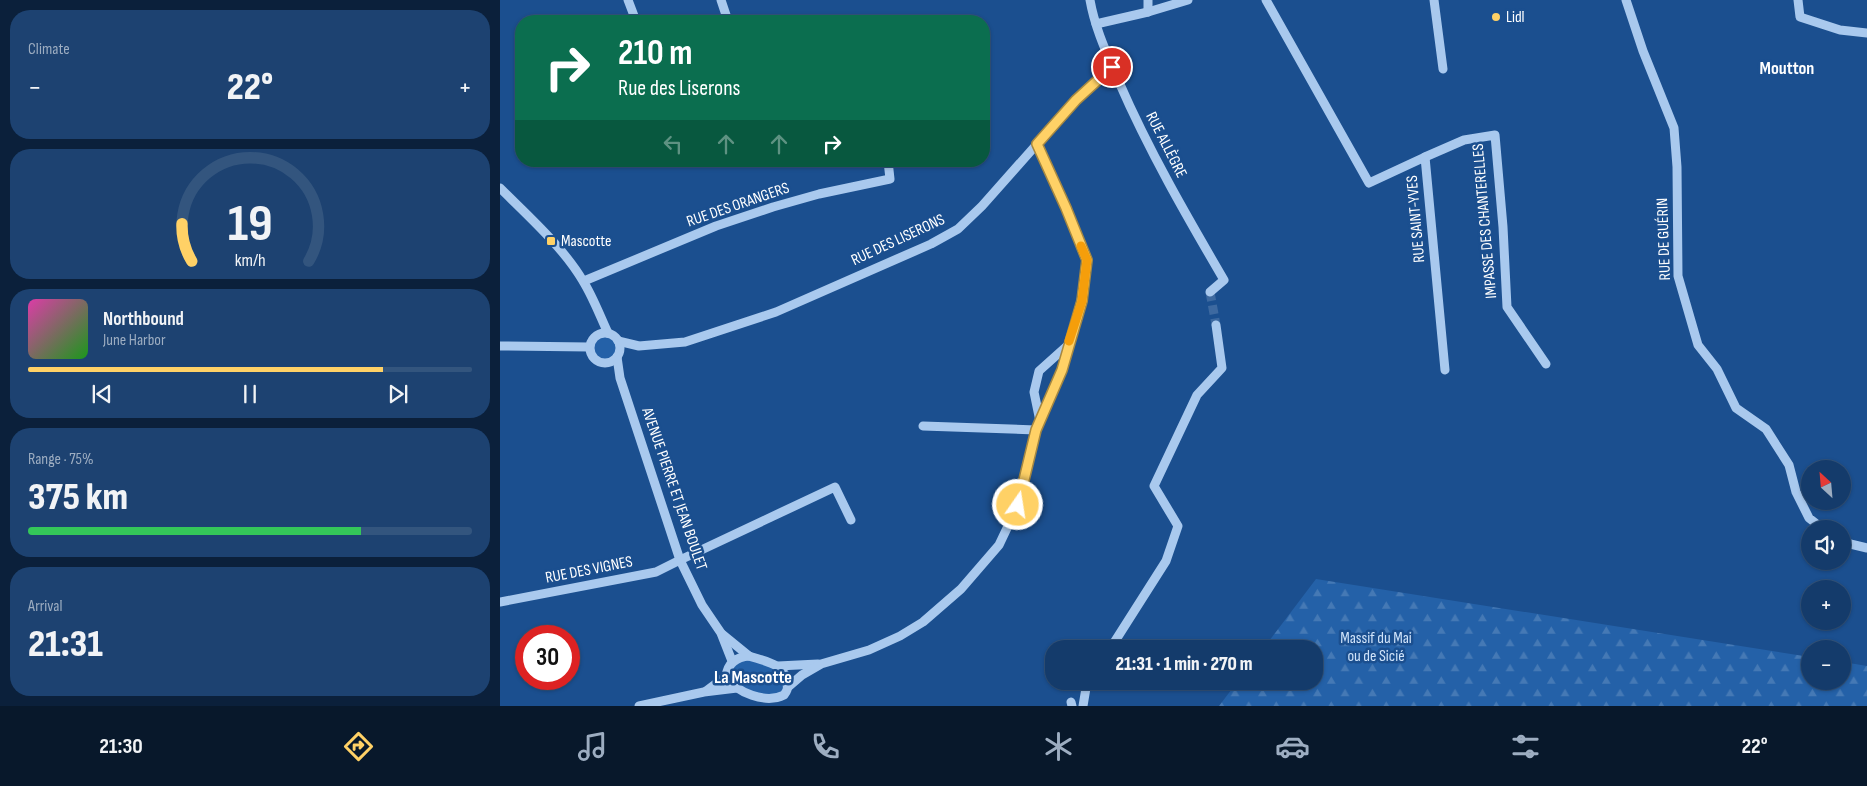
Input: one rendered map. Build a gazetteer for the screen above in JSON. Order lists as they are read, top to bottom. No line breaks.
{"streets":{"street":["RUE ALLÈGRE","RUE DES ORANGERS","RUE SAINT-YVES","IMPASSE DES CHANTERELLES","RUE DE GUÉRIN","RUE DES LISERONS","AVENUE PIERRE ET JEAN BOULET","RUE DES VIGNES"]},"crossings":[["RUE ALLÈGRE","RUE DES LISERONS"],["RUE SAINT-YVES","IMPASSE DES CHANTERELLES"],["RUE DES LISERONS","AVENUE PIERRE ET JEAN BOULET"],["AVENUE PIERRE ET JEAN BOULET","RUE DES VIGNES"]],"districts":["Moutton","La Mascotte"],"parks":["Massif du Mai ou de Sicié"],"places":{"other":["Lidl"],"transit":["Mascotte"]},"north":"top left","page":{"tile":["Climate",["Range · 75%","375 km"],["Arrival","21:31"]],"turn":["210 m","Rue des Liserons"],"heat":["−","22°","+"],"song":["Northbound","June Harbor"],"map_buttons":["+","−"],"limit":"30","trip":"21:31 · 1 min · 270 m","tabs":["21:30","22°"],"gauge":["19","km/h"]}}
